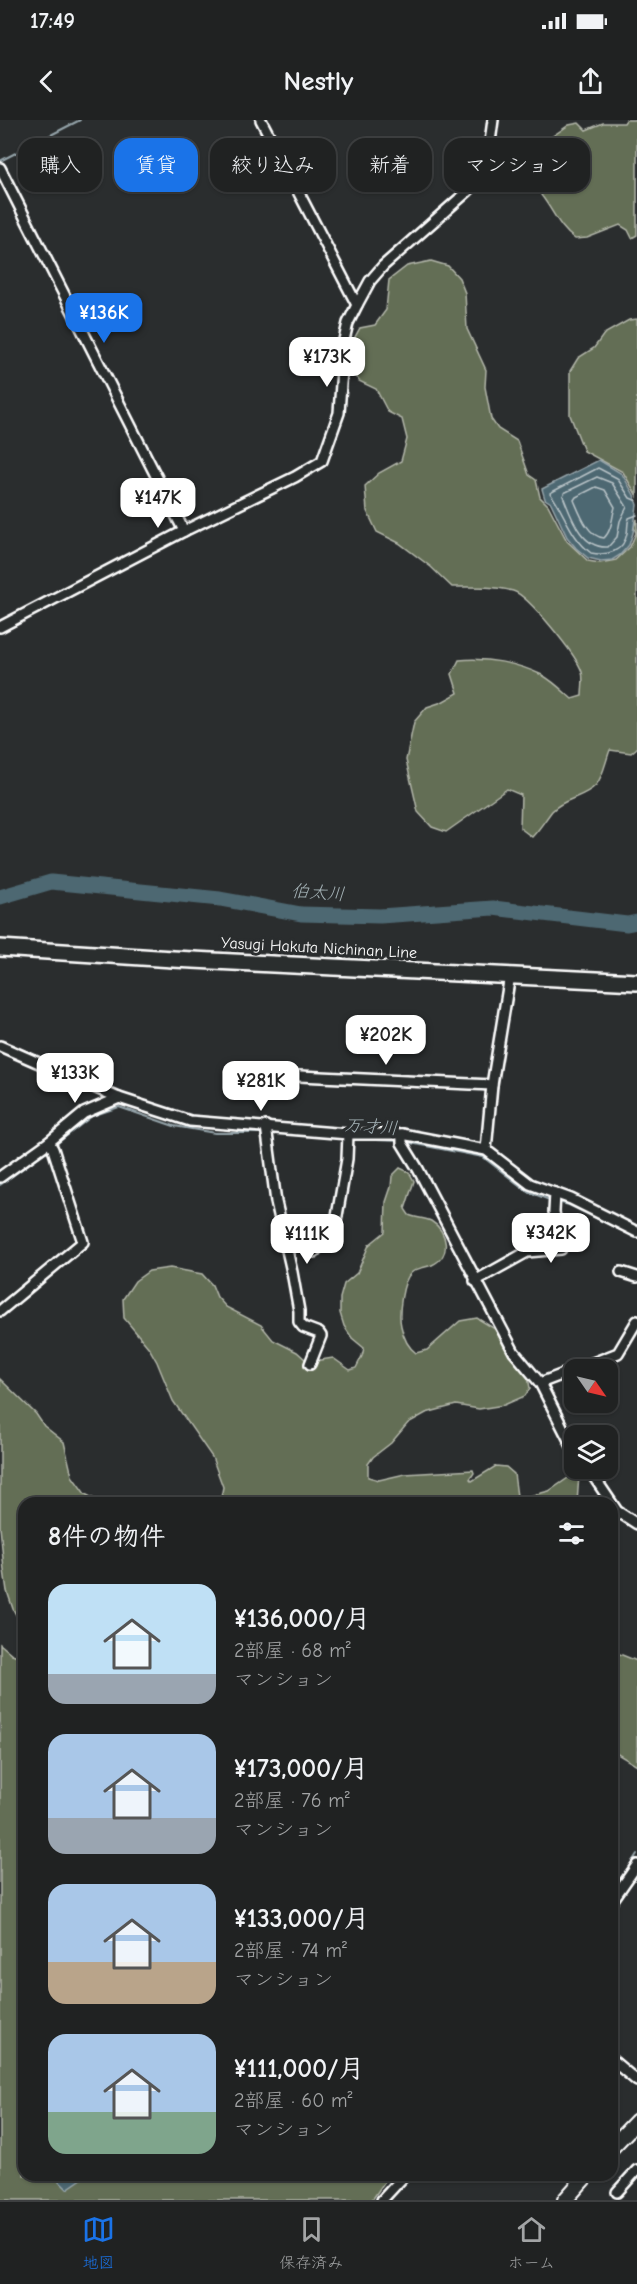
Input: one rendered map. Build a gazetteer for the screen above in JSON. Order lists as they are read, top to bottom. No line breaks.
{"streets":{"main road":["Yasugi Hakuta Nichinan Line"]},"water":["伯太川","万才川"],"north":"bottom right","page":{"status":"17:49","header":"Nestly","chip":["購入","賃貸","絞り込み","新着","マンション"],"price":["¥136K","¥173K","¥147K","¥202K","¥133K","¥281K","¥342K","¥111K"],"heading":"8件の物件","list":[{"name":"¥136,000/月","note":"2部屋 · 68 m² · マンション"},{"name":"¥173,000/月","note":"2部屋 · 76 m² · マンション"},{"name":"¥133,000/月","note":"2部屋 · 74 m² · マンション"},{"name":"¥111,000/月","note":"2部屋 · 60 m² · マンション"}],"tabs":["地図","保存済み","ホーム"]}}
